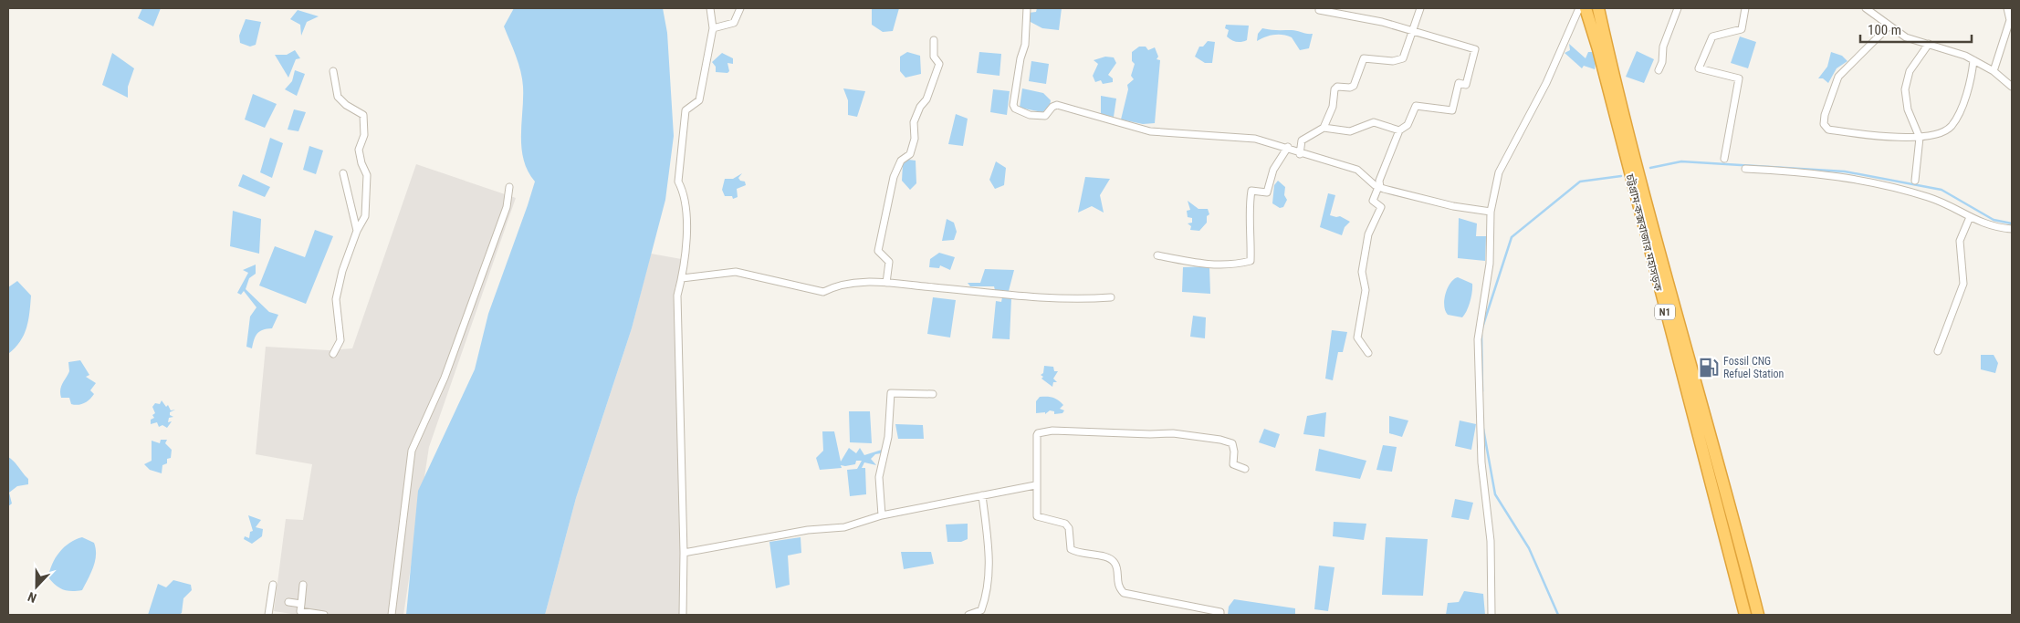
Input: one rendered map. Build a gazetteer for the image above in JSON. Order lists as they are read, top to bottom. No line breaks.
{"streets":{"highway":["চট্টগ্রাম-কক্সবাজার মহাসড়ক","N1"]},"places":{"fuel station":["Fossil CNG Refuel Station"]},"scale_bar":"100 m","north":"bottom"}
